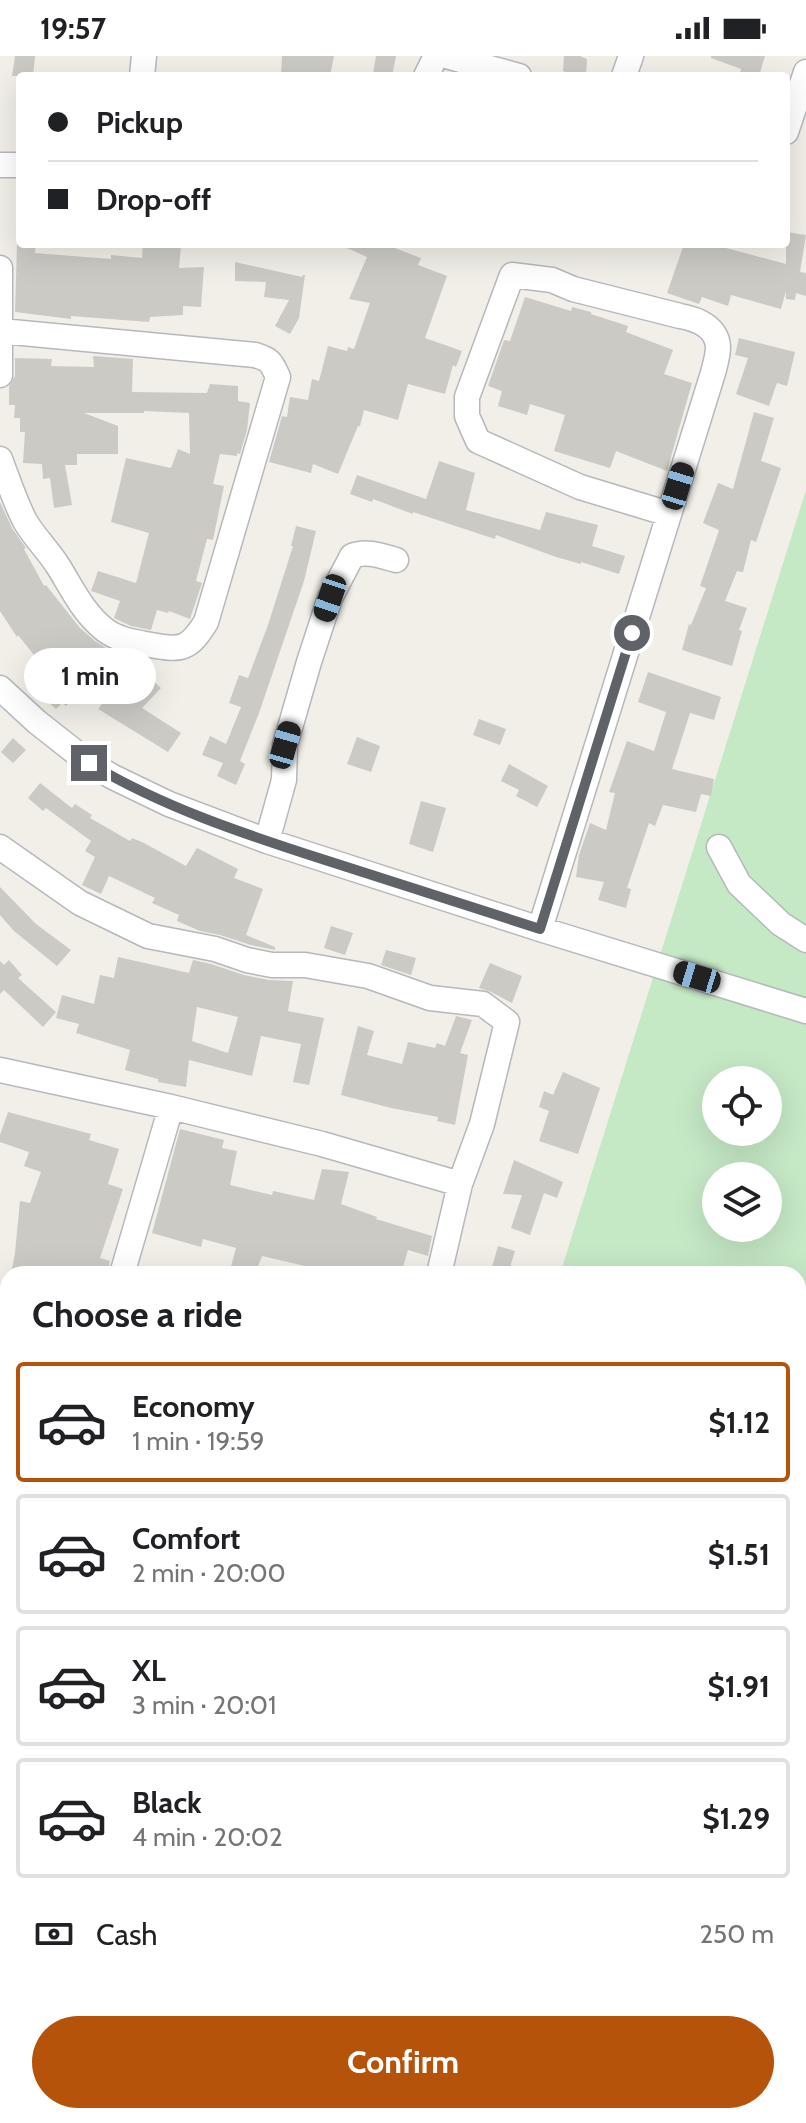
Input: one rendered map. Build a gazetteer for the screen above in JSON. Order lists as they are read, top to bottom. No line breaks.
{"page":{"status":"19:57","banner":["Pickup","Drop-off"],"bubble":"1 min","heading":"Choose a ride","list":[{"name":"Economy","note":"1 min · 19:59","value":"$1.12"},{"name":"Comfort","note":"2 min · 20:00","value":"$1.51"},{"name":"XL","note":"3 min · 20:01","value":"$1.91"},{"name":"Black","note":"4 min · 20:02","value":"$1.29"}],"pay":["Cash","250 m"],"buttons":"Confirm"}}
